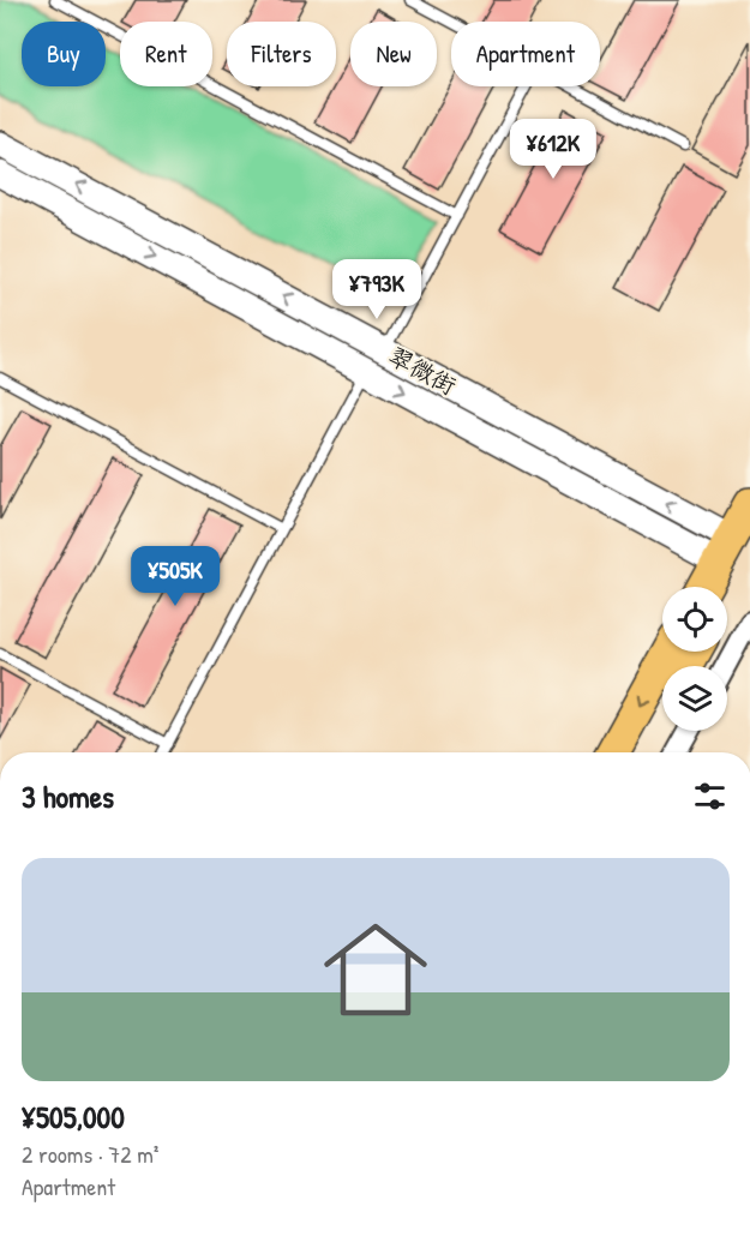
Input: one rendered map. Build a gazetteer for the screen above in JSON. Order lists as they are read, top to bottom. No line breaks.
{"streets":{"street":["翠微街"]},"page":{"chip":["Buy","Rent","Filters","New","Apartment"],"price":["¥612K","¥793K","¥505K"],"heading":"3 homes","list":[{"name":"¥505,000","note":"2 rooms · 72 m² · Apartment"}]}}
